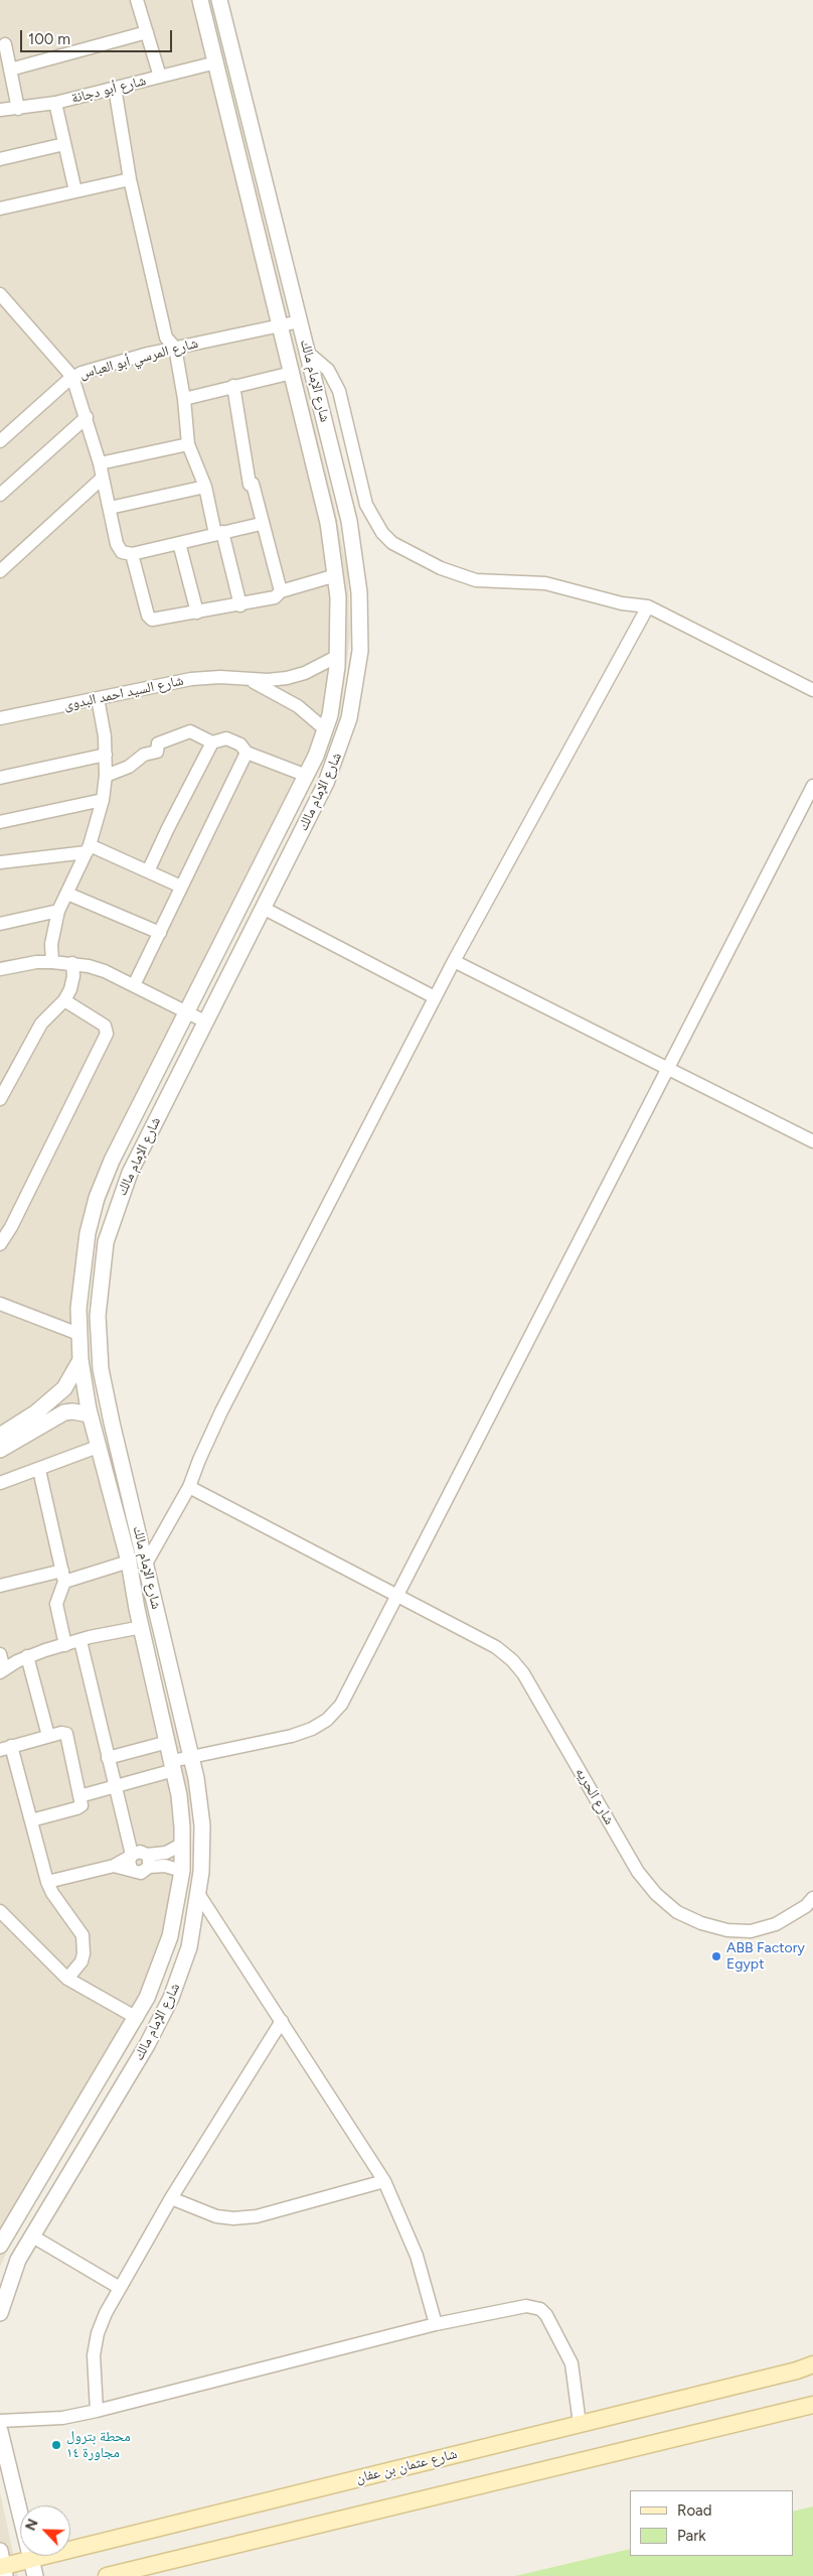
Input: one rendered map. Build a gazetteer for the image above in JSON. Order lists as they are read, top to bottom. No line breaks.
{"streets":{"main road":["شارع عثمان بن عفان"],"street":["شارع أبو دجانة","شارع المرسي أبو العباس","شارع الإمام مالك","شارع السيد احمد البدوى","شارع الحريه"]},"crossings":[["شارع أبو دجانة","شارع الإمام مالك"],["شارع المرسي أبو العباس","شارع الإمام مالك"],["شارع الإمام مالك","شارع السيد احمد البدوى"]],"places":["ABB Factory Egypt","محطة بترول مجاورة ١٤"],"legend":["Road","Park"],"scale_bar":"100 m","north":"top left"}
